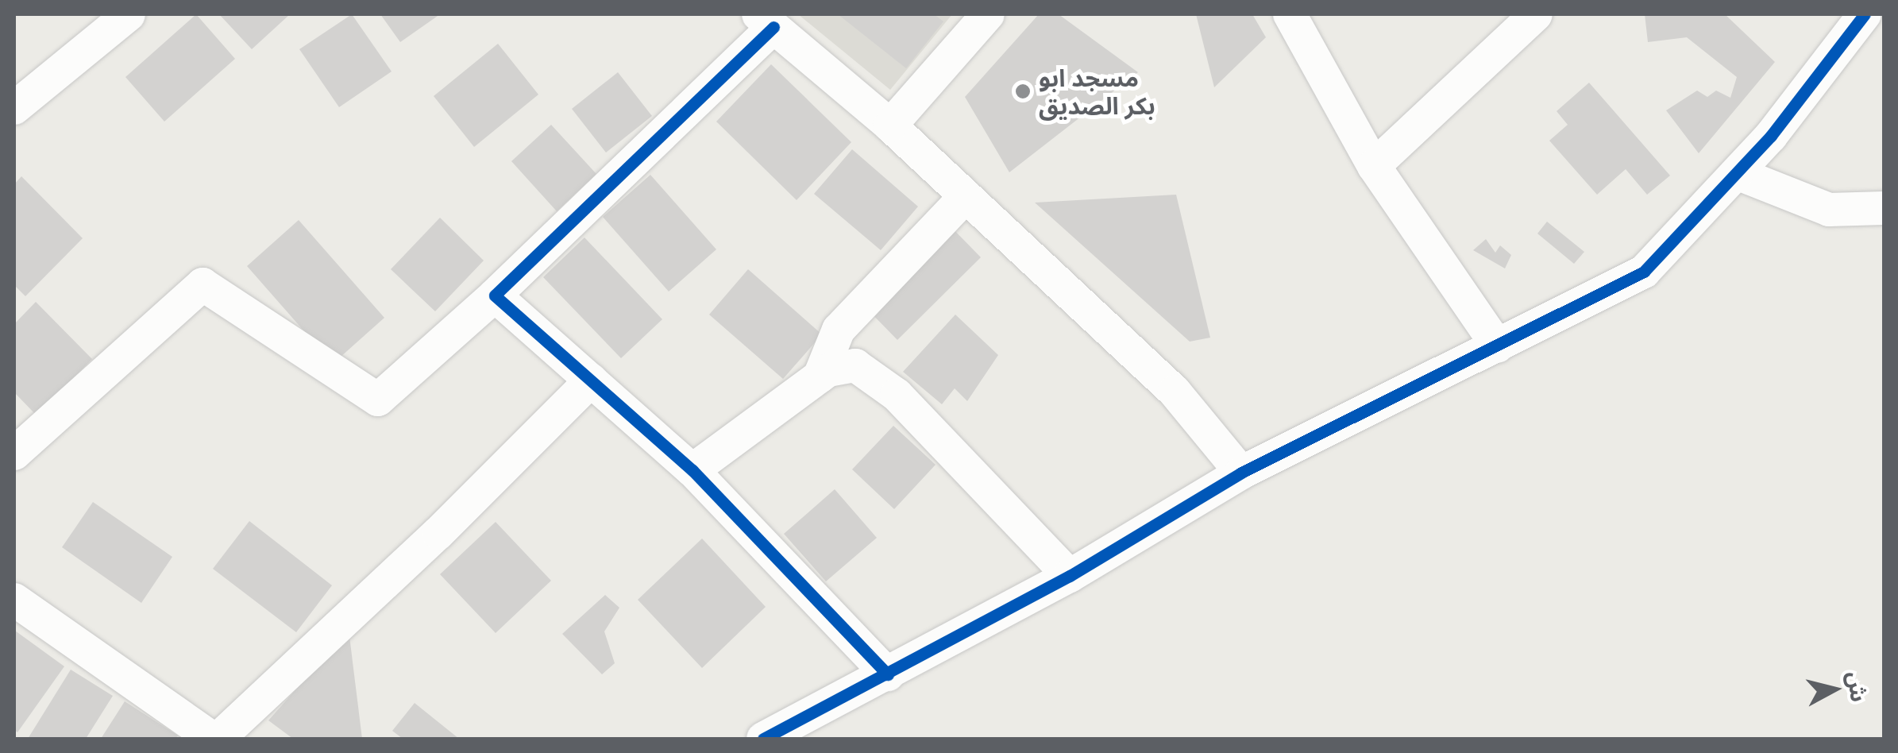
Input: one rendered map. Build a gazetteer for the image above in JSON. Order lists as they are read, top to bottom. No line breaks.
{"places":["مسجد ابو بكر الصديق"],"north":"right"}
